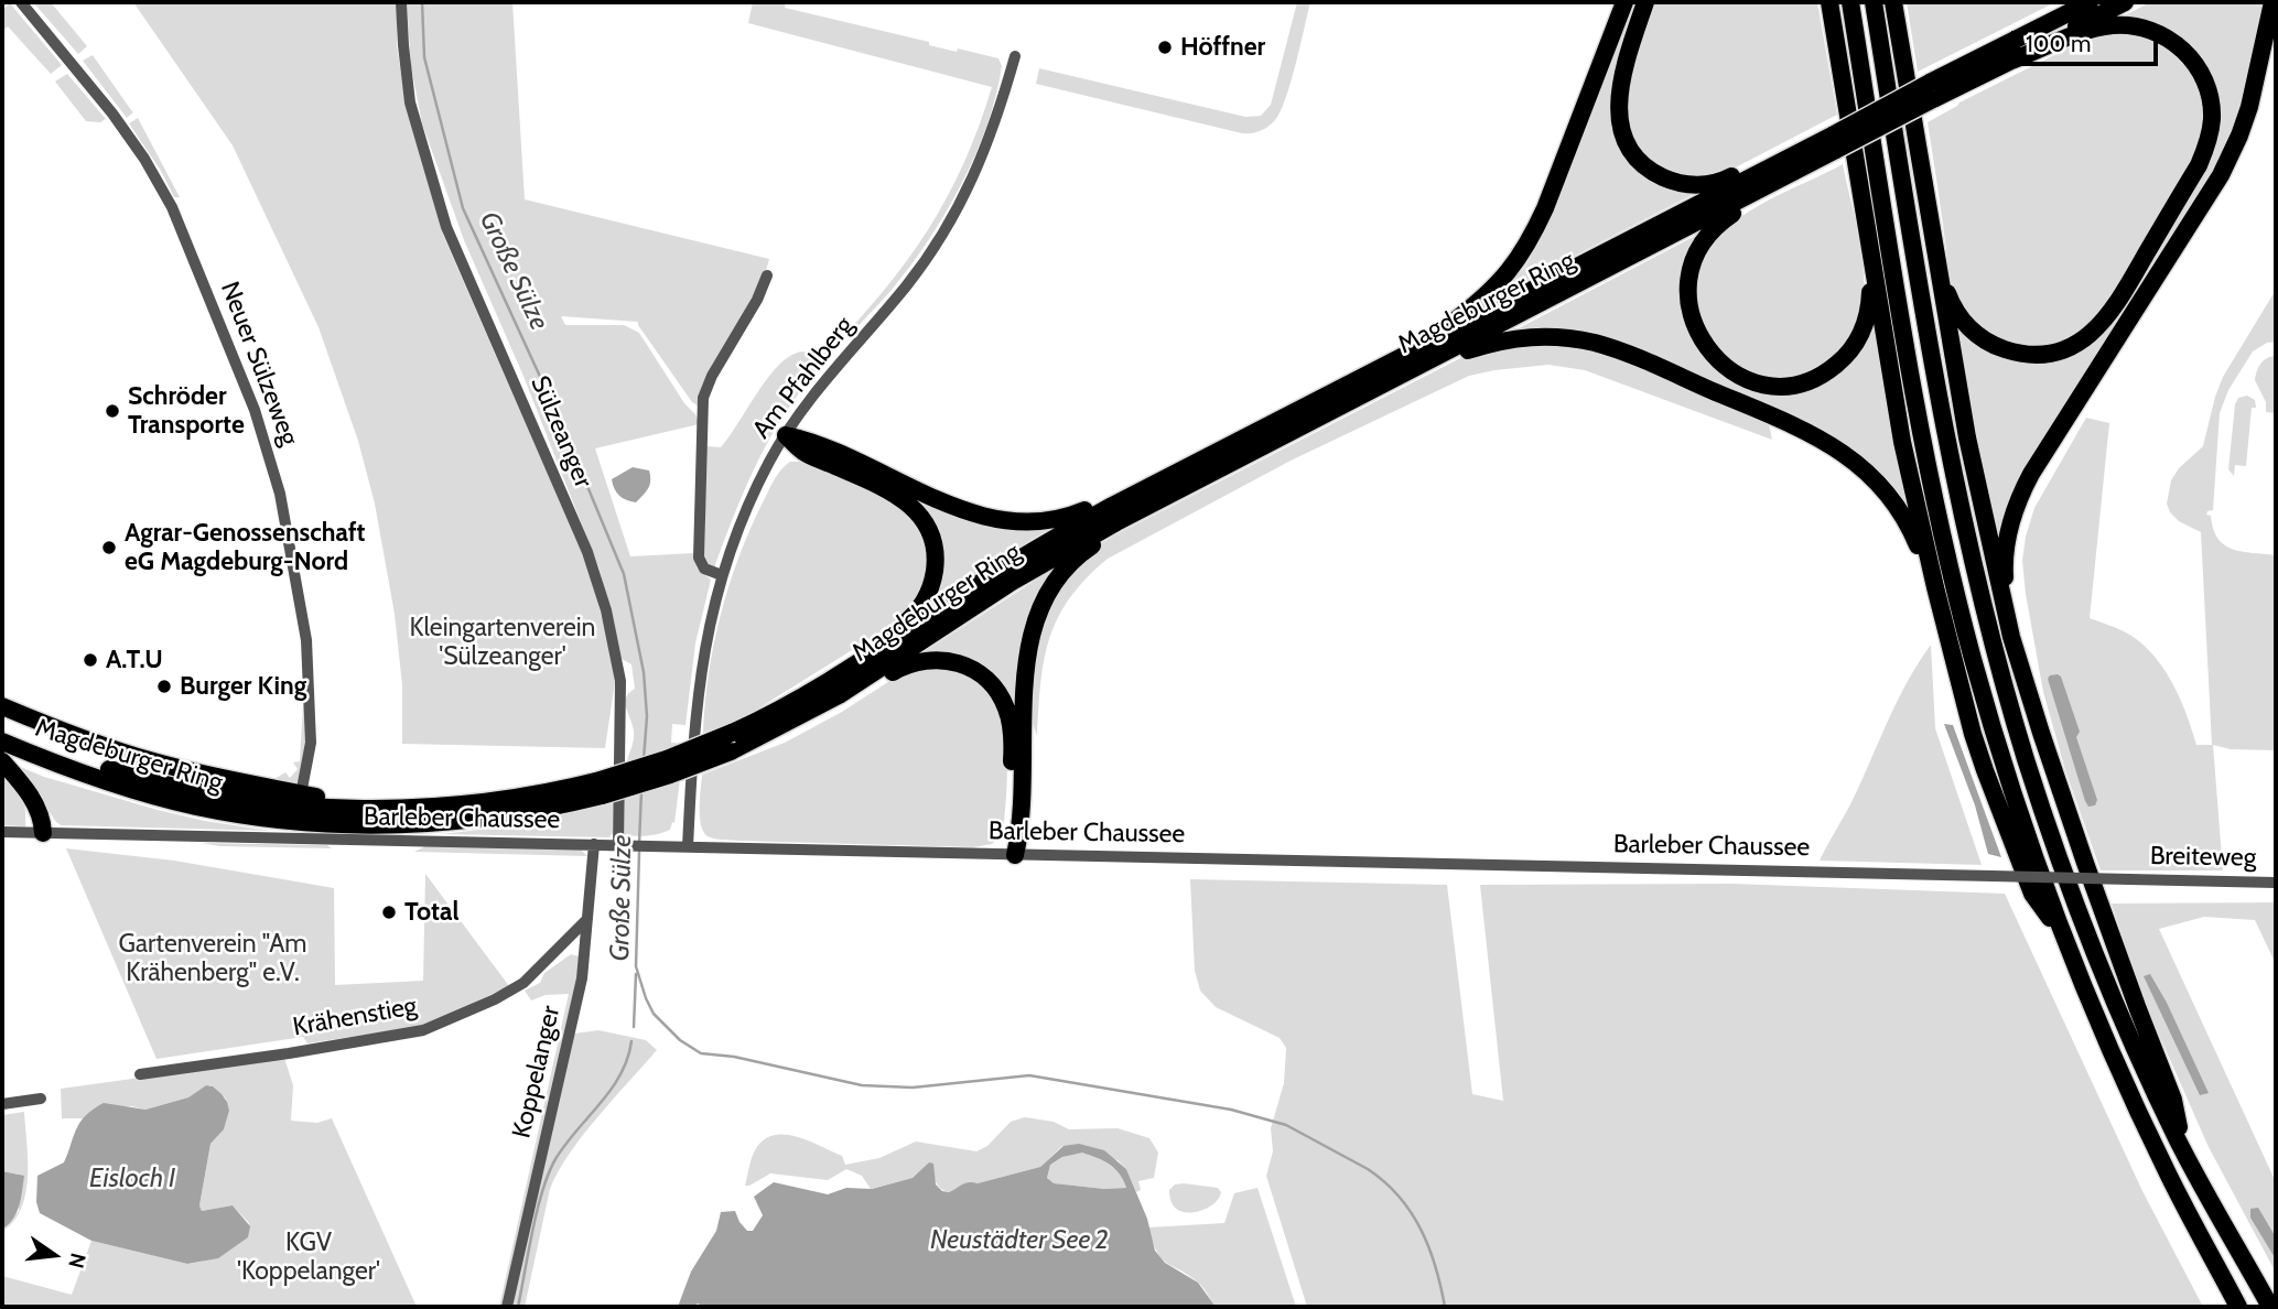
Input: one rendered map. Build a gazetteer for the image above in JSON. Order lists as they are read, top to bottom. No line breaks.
{"streets":{"highway":["Magdeburger Ring"],"street":["Neuer Sülzeweg","Am Pfahlberg","Sülzeanger","Barleber Chaussee","Breiteweg","Krähenstieg","Koppelanger"]},"crossings":[["Am Pfahlberg","Barleber Chaussee"],["Sülzeanger","Barleber Chaussee"],["Barleber Chaussee","Breiteweg"],["Barleber Chaussee","Koppelanger"],["Krähenstieg","Koppelanger"]],"water":["Große Sülze","Eisloch I","Neustädter See 2"],"parks":["Kleingartenverein 'Sülzeanger'","Gartenverein \"Am Krähenberg\" e.V.","KGV 'Koppelanger'"],"places":["Höffner","Schröder Transporte","Agrar-Genossenschaft eG Magdeburg-Nord","A.T.U","Burger King","Total"],"scale_bar":"100 m","north":"right"}
